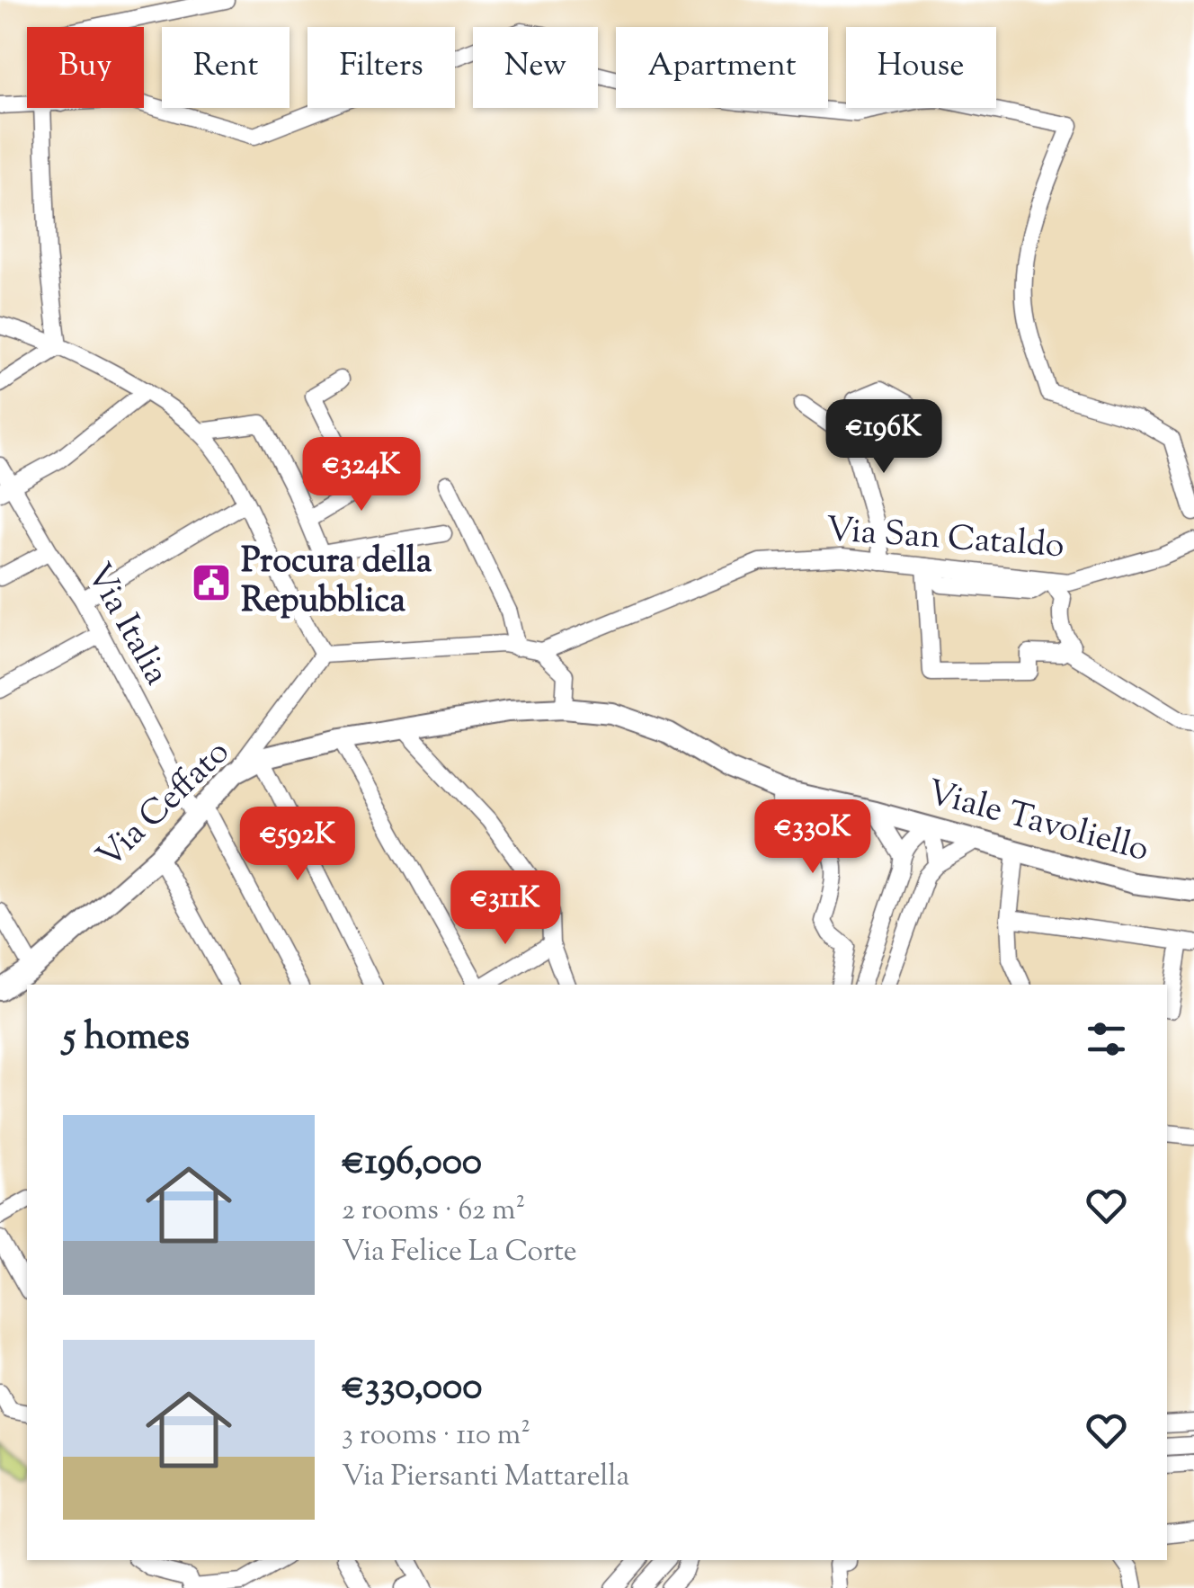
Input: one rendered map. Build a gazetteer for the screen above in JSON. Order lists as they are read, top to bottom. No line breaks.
{"streets":{"main road":["Via Ceffato","Viale Tavoliello"],"street":["Via San Cataldo","Via Italia"]},"crossings":[["Via Italia","Via Ceffato"],["Via Ceffato","Viale Tavoliello"]],"places":{"public building":["Procura della Repubblica"]},"page":{"chip":["Buy","Rent","Filters","New","Apartment","House"],"price":["€196K","€324K","€330K","€592K","€311K"],"heading":"5 homes","list":[{"name":"€196,000","note":"2 rooms · 62 m² · Via Felice La Corte"},{"name":"€330,000","note":"3 rooms · 110 m² · Via Piersanti Mattarella"}]}}
